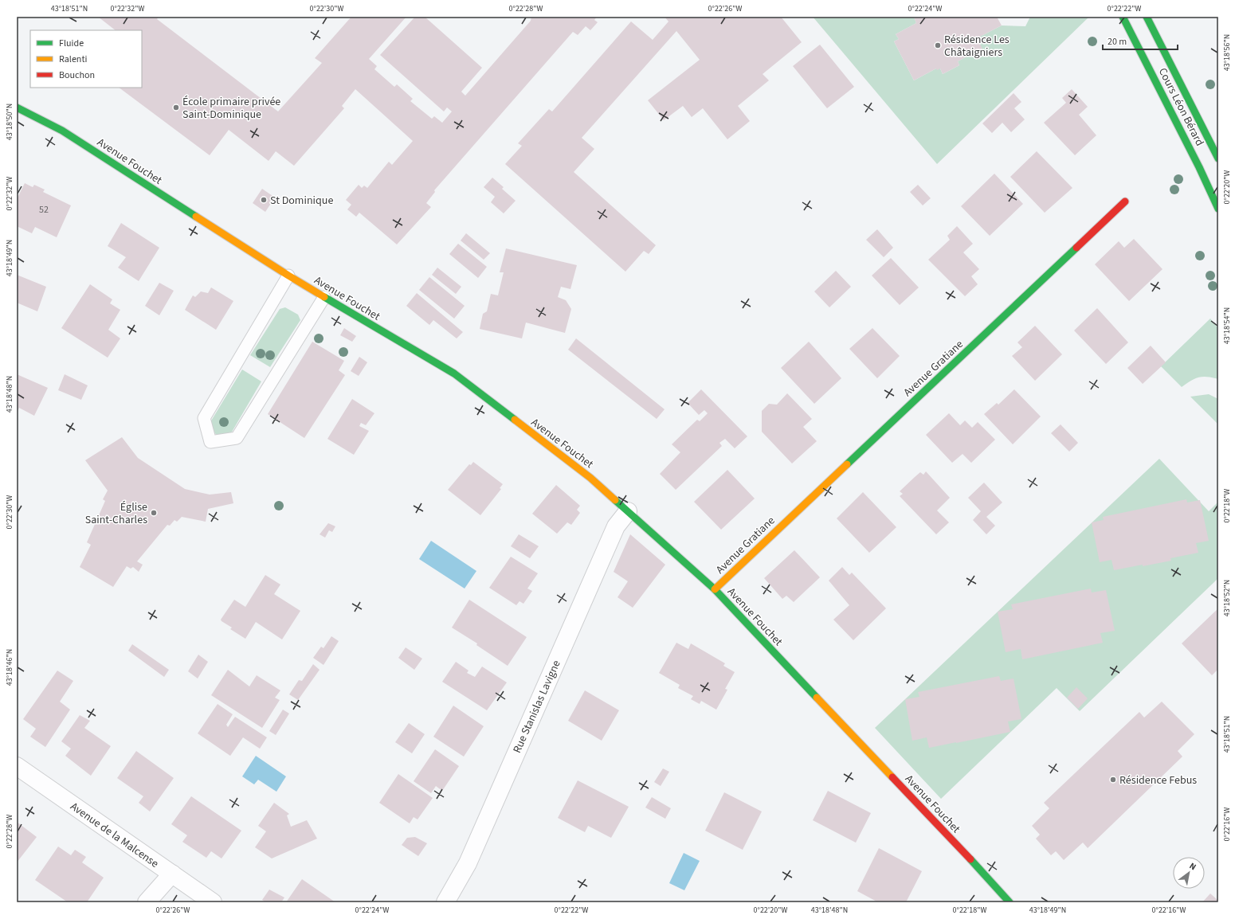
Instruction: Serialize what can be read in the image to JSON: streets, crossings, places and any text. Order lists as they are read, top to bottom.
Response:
{
  "streets": {
    "street": [
      "Cours Léon Bérard",
      "Avenue Fouchet",
      "Avenue Gratiane",
      "Rue Stanislas Lavigne",
      "Avenue de la Malcense"
    ]
  },
  "crossings": [
    ["Avenue Fouchet", "Avenue Gratiane"],
    ["Avenue Fouchet", "Rue Stanislas Lavigne"]
  ],
  "places": [
    "Résidence Les Châtaigniers",
    "École primaire privée Saint-Dominique",
    "St Dominique",
    "Église Saint-Charles",
    "Résidence Febus"
  ],
  "house_numbers": ["52"],
  "legend": ["Fluide", "Ralenti", "Bouchon"],
  "scale_bar": "20 m",
  "north": "top right",
  "coordinates": [
    "43°18'51\"N",
    "0°22'32\"W",
    "0°22'30\"W",
    "0°22'28\"W",
    "0°22'26\"W",
    "0°22'24\"W",
    "0°22'22\"W",
    "43°18'56\"N",
    "43°18'50\"N",
    "0°22'20\"W",
    "43°18'49\"N",
    "43°18'54\"N",
    "43°18'48\"N",
    "0°22'18\"W",
    "43°18'52\"N",
    "43°18'46\"N",
    "0°22'16\"W"
  ]
}
